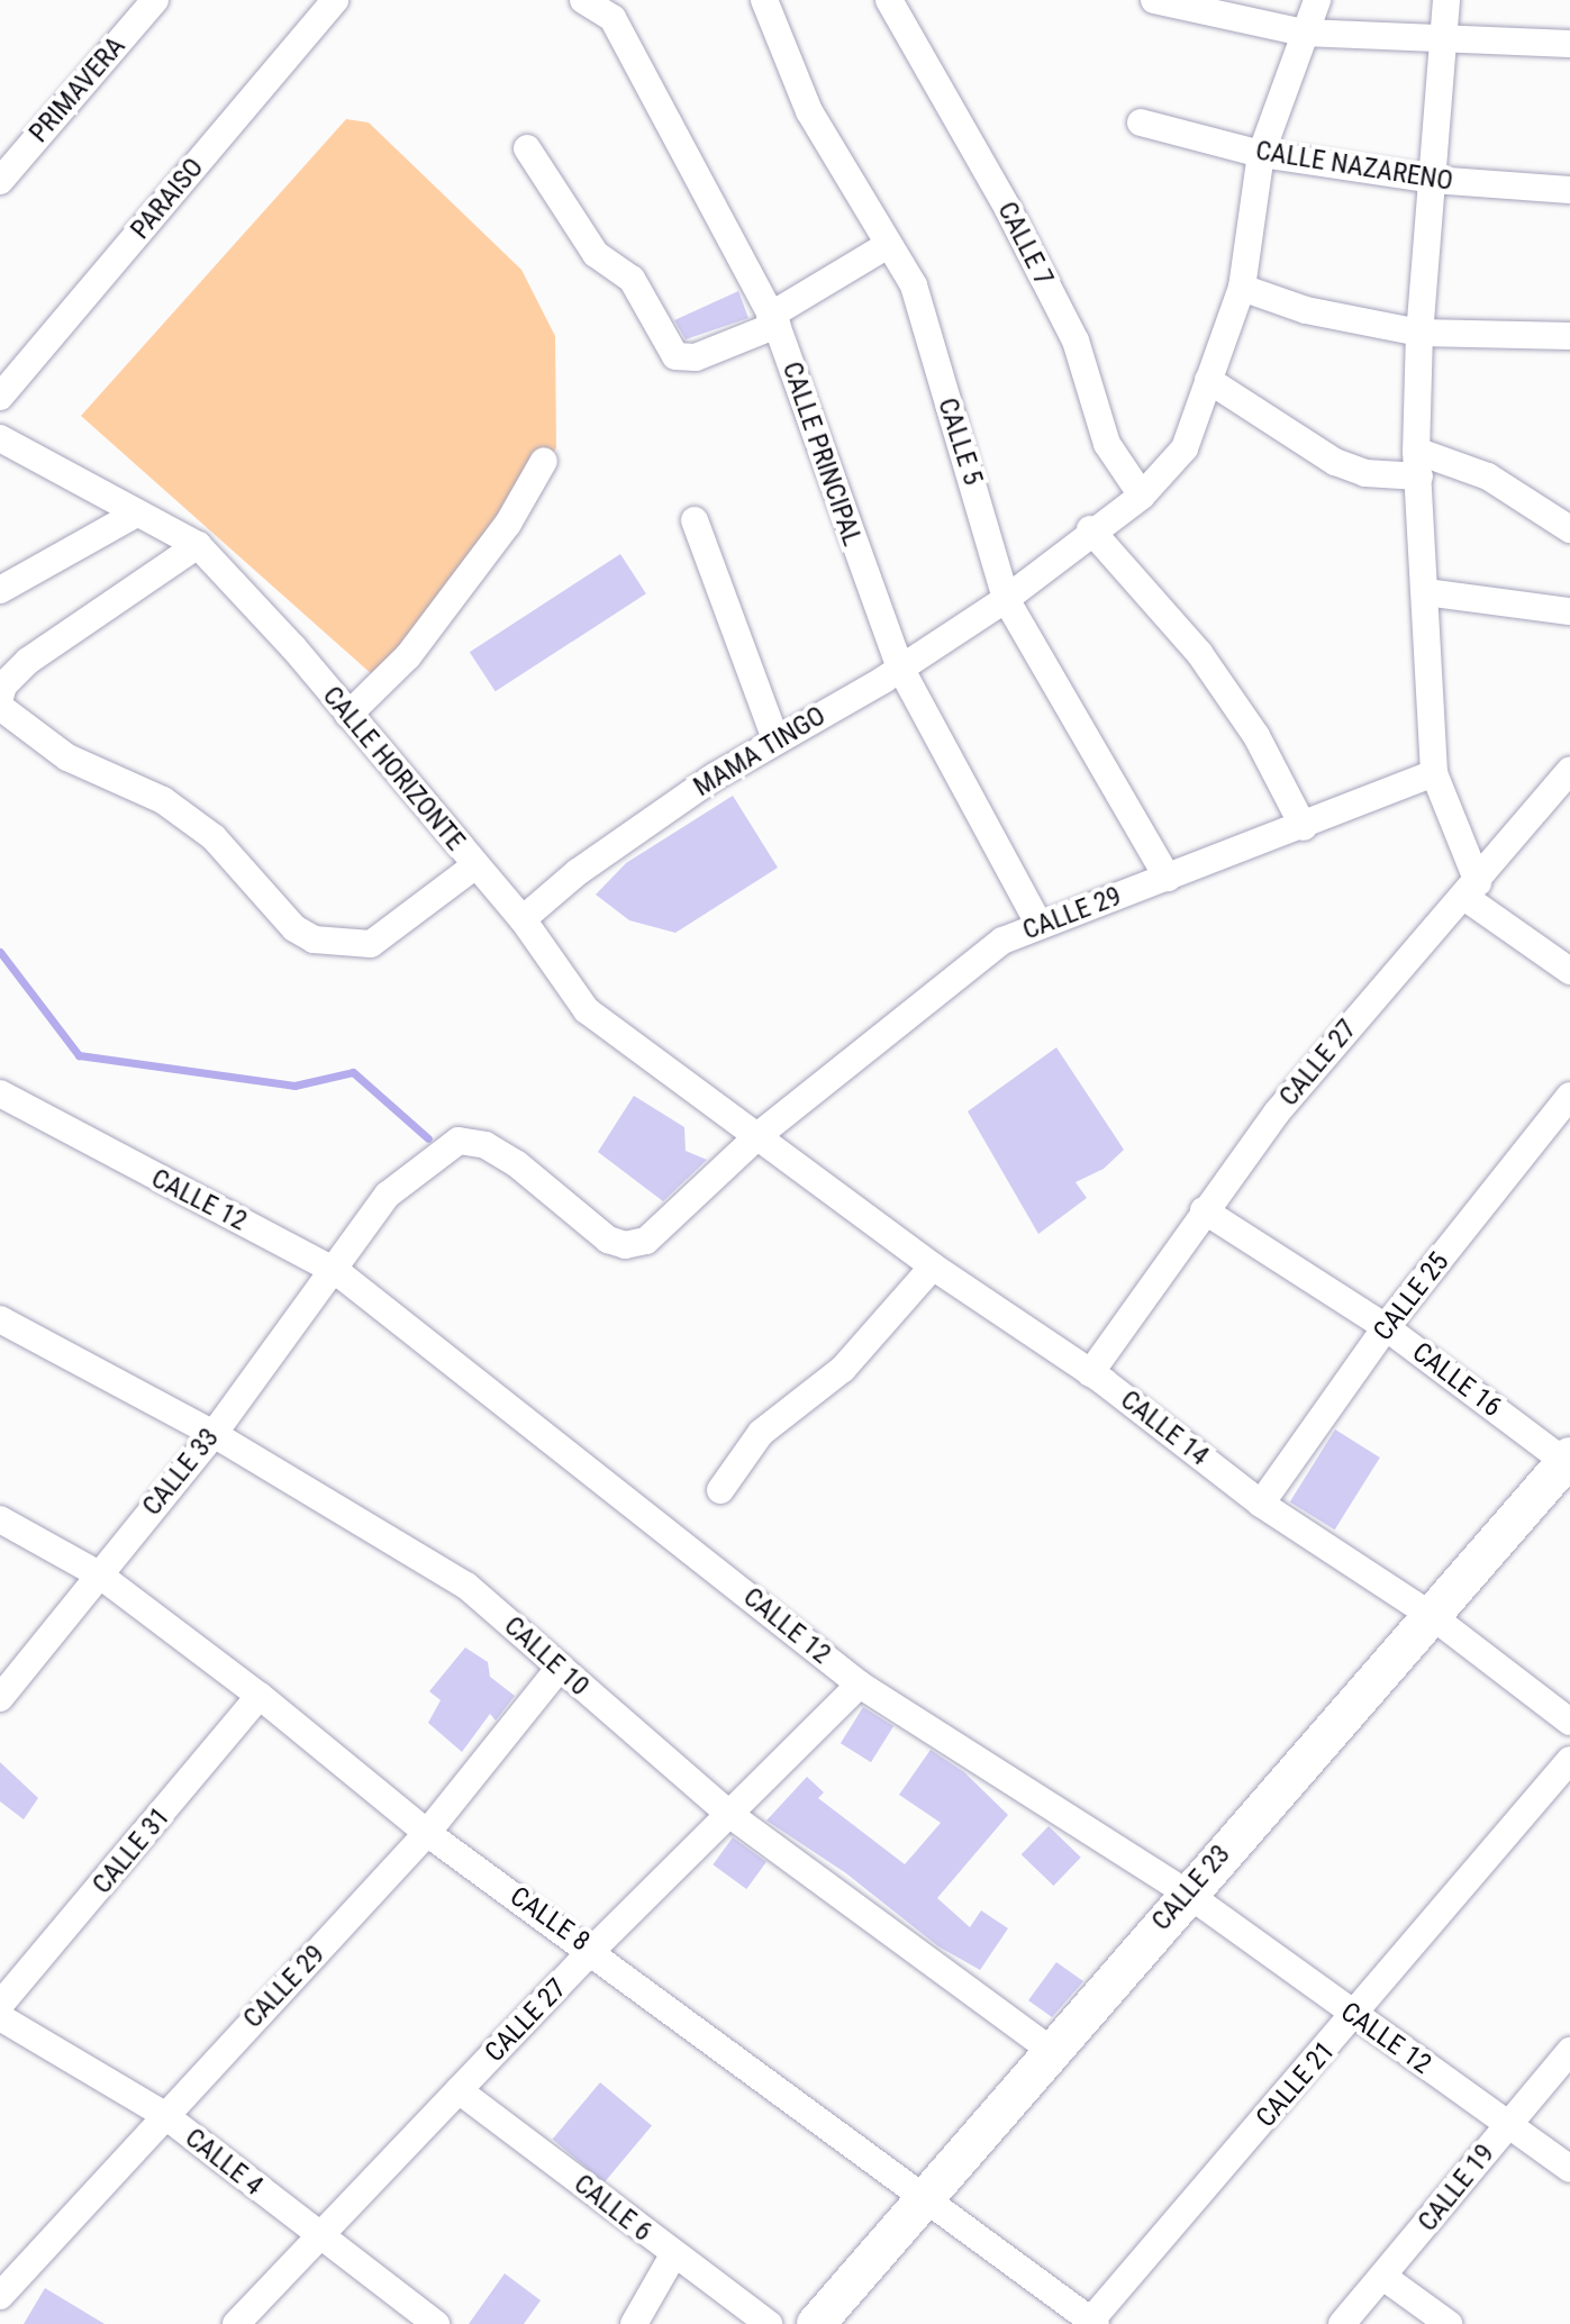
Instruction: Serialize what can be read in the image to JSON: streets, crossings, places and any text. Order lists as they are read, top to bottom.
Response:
{
  "streets": {
    "street": [
      "PRIMAVERA",
      "CALLE NAZARENO",
      "PARAISO",
      "CALLE 7",
      "CALLE 5",
      "CALLE PRINCIPAL",
      "MAMA TINGO",
      "CALLE HORIZONTE",
      "CALLE 29",
      "CALLE 27",
      "CALLE 12",
      "CALLE 25",
      "CALLE 16",
      "CALLE 14",
      "CALLE 33",
      "CALLE 10",
      "CALLE 31",
      "CALLE 23",
      "CALLE 8",
      "CALLE 21",
      "CALLE 4",
      "CALLE 19",
      "CALLE 6"
    ]
  },
  "crossings": [
    ["CALLE NAZARENO", "MAMA TINGO"],
    ["CALLE 7", "MAMA TINGO"],
    ["CALLE 5", "MAMA TINGO"],
    ["CALLE 5", "CALLE 29"],
    ["CALLE PRINCIPAL", "MAMA TINGO"],
    ["CALLE PRINCIPAL", "CALLE 29"],
    ["MAMA TINGO", "CALLE HORIZONTE"],
    ["CALLE HORIZONTE", "CALLE 29"],
    ["CALLE HORIZONTE", "CALLE 14"],
    ["CALLE 29", "CALLE 14"],
    ["CALLE 29", "CALLE 33"],
    ["CALLE 29", "CALLE 10"],
    ["CALLE 29", "CALLE 8"],
    ["CALLE 29", "CALLE 4"],
    ["CALLE 27", "CALLE 12"],
    ["CALLE 27", "CALLE 16"],
    ["CALLE 27", "CALLE 14"],
    ["CALLE 27", "CALLE 10"],
    ["CALLE 27", "CALLE 8"],
    ["CALLE 27", "CALLE 4"],
    ["CALLE 27", "CALLE 6"],
    ["CALLE 12", "CALLE 33"],
    ["CALLE 12", "CALLE 23"],
    ["CALLE 12", "CALLE 21"],
    ["CALLE 12", "CALLE 19"],
    ["CALLE 25", "CALLE 16"],
    ["CALLE 25", "CALLE 14"],
    ["CALLE 16", "CALLE 23"],
    ["CALLE 14", "CALLE 23"],
    ["CALLE 33", "CALLE 10"],
    ["CALLE 33", "CALLE 8"],
    ["CALLE 10", "CALLE 23"],
    ["CALLE 31", "CALLE 8"],
    ["CALLE 23", "CALLE 8"],
    ["CALLE 8", "CALLE 21"]
  ]
}
